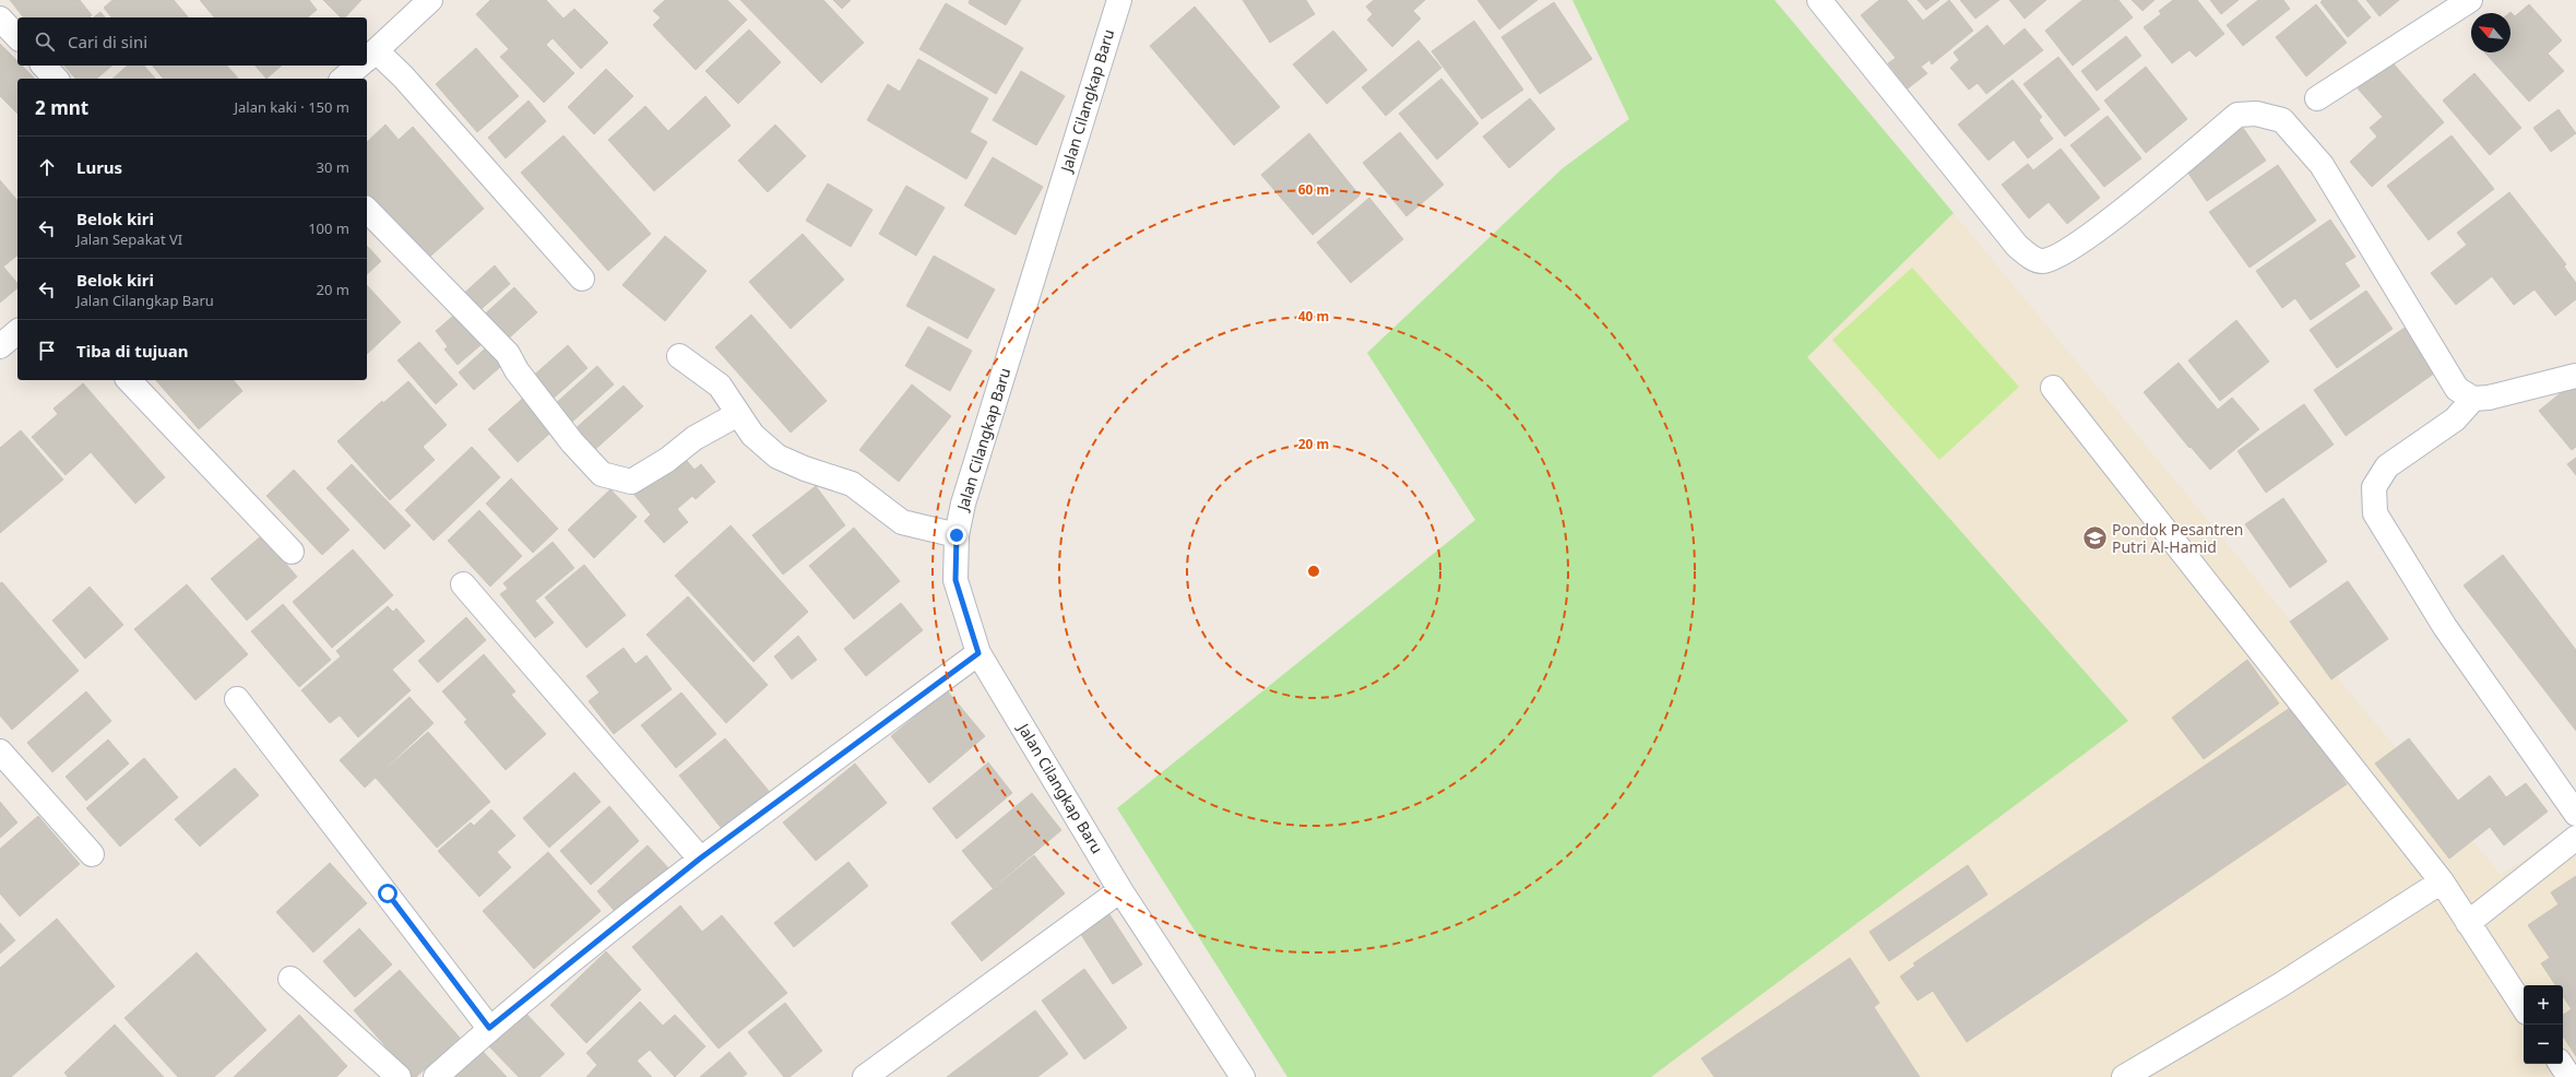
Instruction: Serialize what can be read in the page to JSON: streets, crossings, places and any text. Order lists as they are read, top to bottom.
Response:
{
  "streets": {
    "street": ["Jalan Cilangkap Baru"]
  },
  "places": {
    "school or university": ["Pondok Pesantren Putri Al-Hamid"]
  },
  "north": "top left",
  "page": {
    "search": "Cari di sini",
    "heading": ["2 mnt", "Jalan kaki · 150 m"],
    "list": [
      ["Lurus", "30 m"],
      ["Belok kiri", "Jalan Sepakat VI", "100 m"],
      ["Belok kiri", "Jalan Cilangkap Baru", "20 m"],
      "Tiba di tujuan"
    ],
    "map_buttons": ["+", "−"]
  },
  "rings": ["60 m", "40 m", "20 m"]
}
